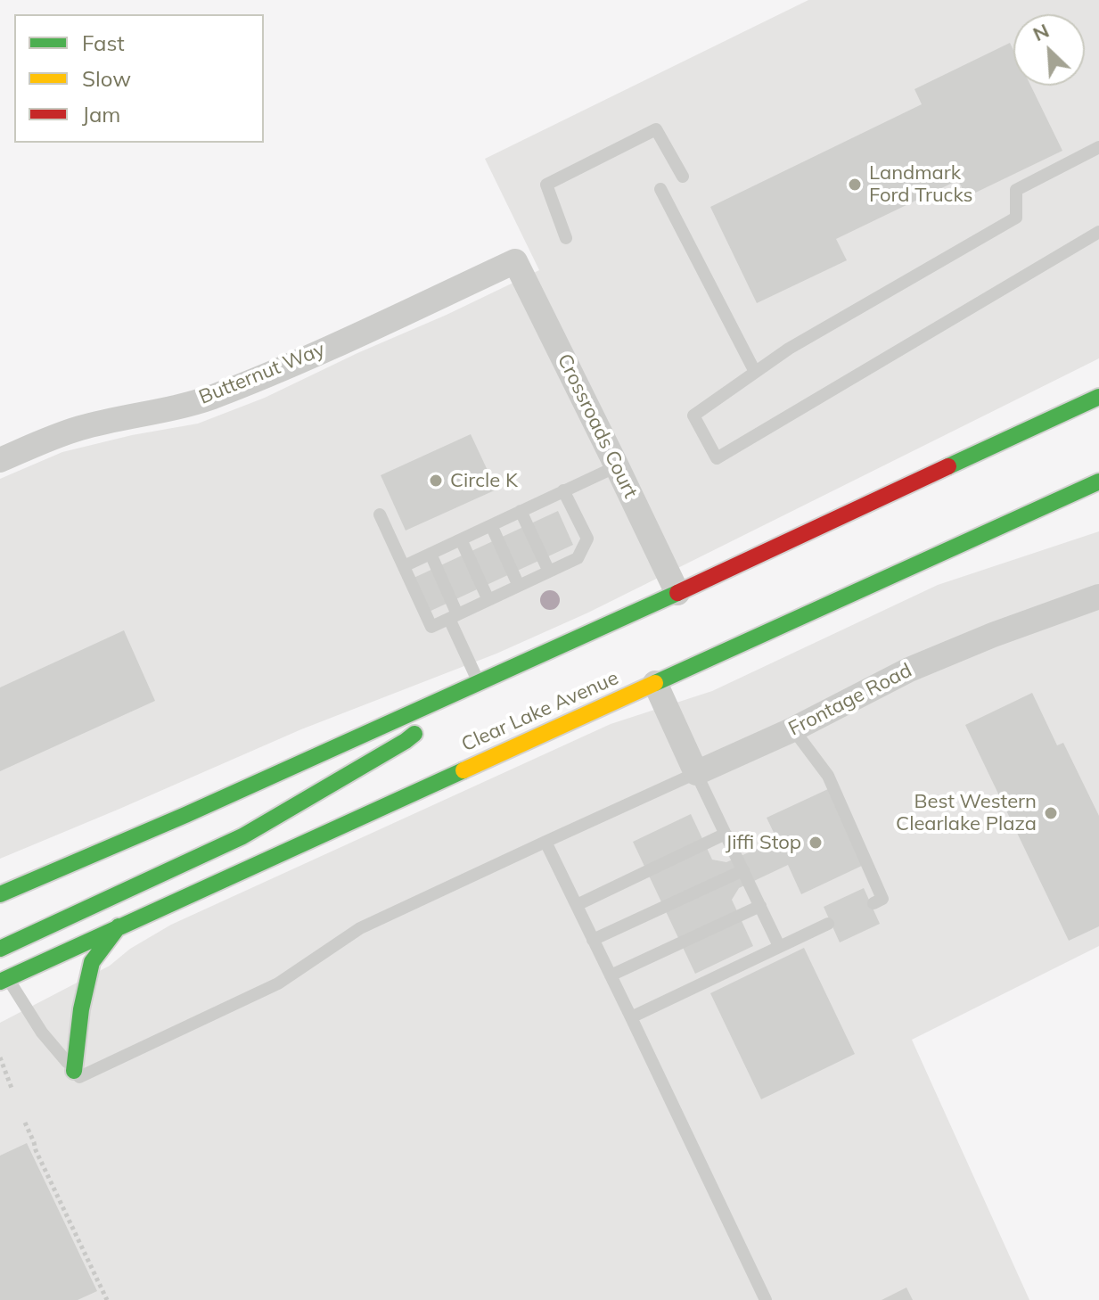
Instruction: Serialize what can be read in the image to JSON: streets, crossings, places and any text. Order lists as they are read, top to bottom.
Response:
{
  "streets": {
    "main road": ["Clear Lake Avenue"],
    "street": ["Butternut Way", "Crossroads Court", "Frontage Road"]
  },
  "crossings": [
    ["Butternut Way", "Crossroads Court"]
  ],
  "places": [
    "Landmark Ford Trucks",
    "Circle K",
    "Best Western Clearlake Plaza",
    "Jiffi Stop"
  ],
  "legend": ["Fast", "Slow", "Jam"],
  "north": "top left"
}
